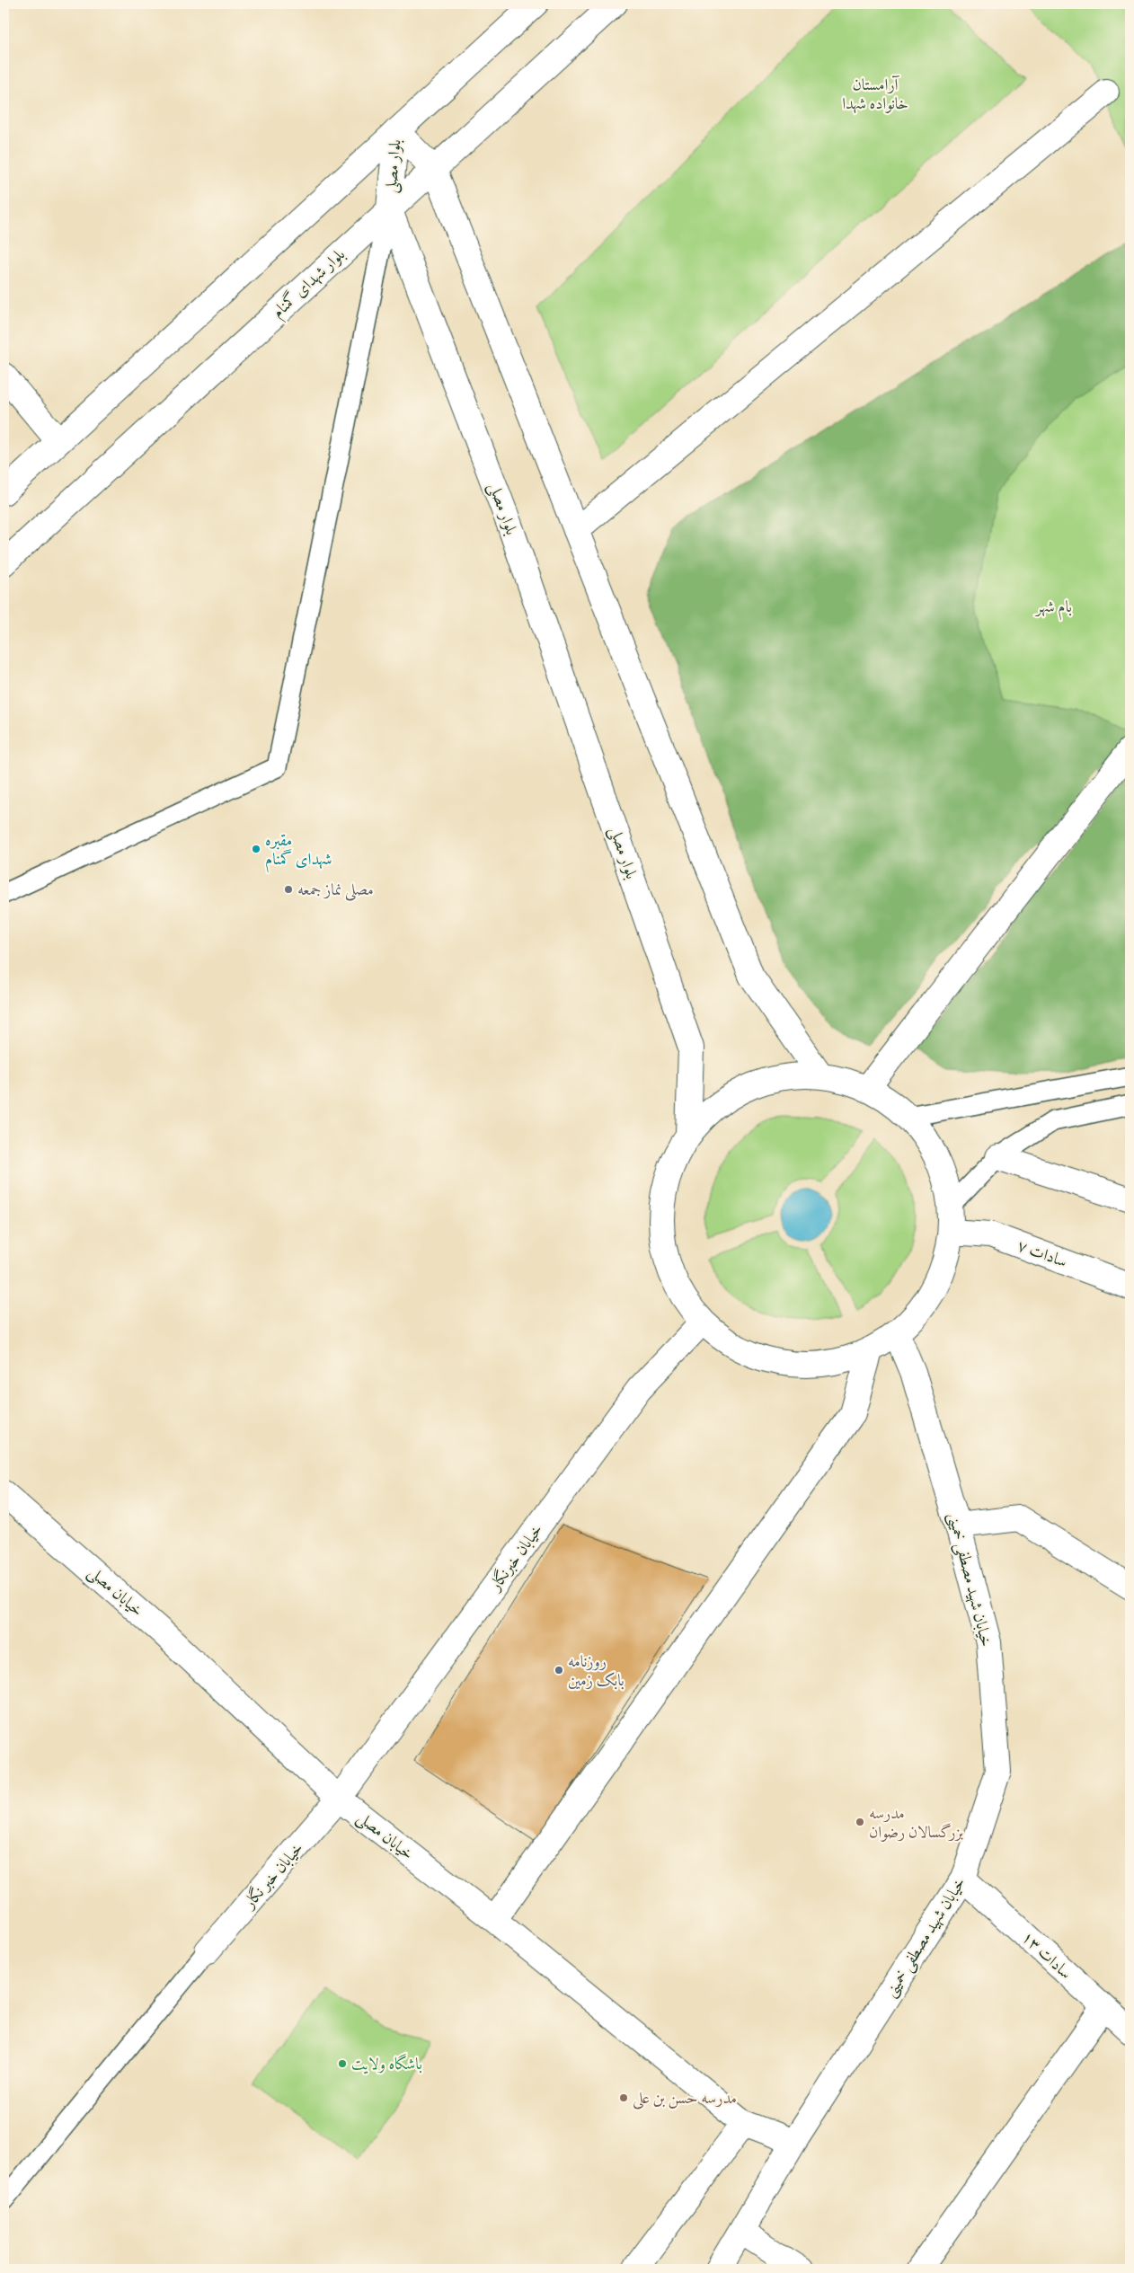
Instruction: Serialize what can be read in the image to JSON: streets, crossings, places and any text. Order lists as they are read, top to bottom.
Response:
{
  "streets": {
    "street": [
      "بلوار مصلی",
      "بلوار شهدای گمنام",
      "سادات ۷",
      "خیابان خبرنگار",
      "خیابان شهید مصطفی خمینی",
      "خیابان مصلی",
      "خیابان خبر نگار",
      "سادات ۱۳"
    ]
  },
  "crossings": [
    ["بلوار مصلی", "بلوار شهدای گمنام"],
    ["خیابان خبرنگار", "خیابان مصلی"],
    ["خیابان خبرنگار", "خیابان خبر نگار"],
    ["خیابان شهید مصطفی خمینی", "خیابان مصلی"],
    ["خیابان شهید مصطفی خمینی", "سادات ۱۳"],
    ["خیابان مصلی", "خیابان خبر نگار"]
  ],
  "parks": ["آرامستان خانواده شهدا", "بام شهر"],
  "places": [
    "مقبره شهدای گمنام",
    "مصلی نماز جمعه",
    "روزنامه بابک زمین",
    "مدرسه بزرگسالان رضوان",
    "باشگاه ولایت",
    "مدرسه حسن بن علی"
  ]
}
